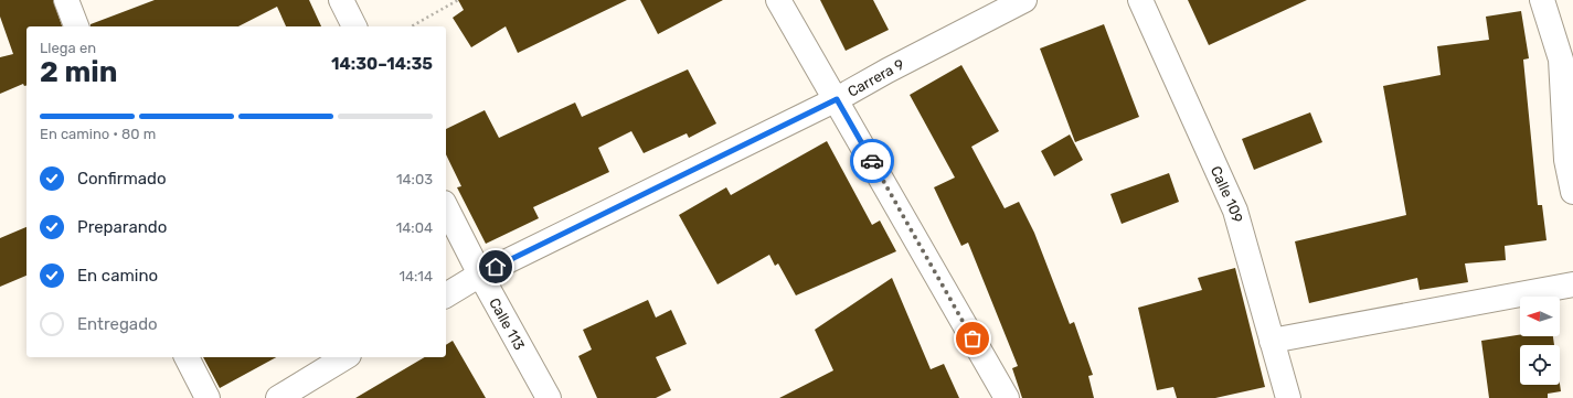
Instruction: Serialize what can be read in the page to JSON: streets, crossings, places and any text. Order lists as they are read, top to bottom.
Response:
{
  "streets": {
    "street": ["Carrera 9", "Calle 109", "Calle 113"]
  },
  "crossings": [
    ["Carrera 9", "Calle 113"]
  ],
  "north": "left",
  "page": {
    "heading": ["2 min", "Llega en", "14:30–14:35"],
    "bar": "En camino · 80 m",
    "list": [
      ["Confirmado", "14:03"],
      ["Preparando", "14:04"],
      ["En camino", "14:14"],
      "Entregado"
    ]
  }
}
